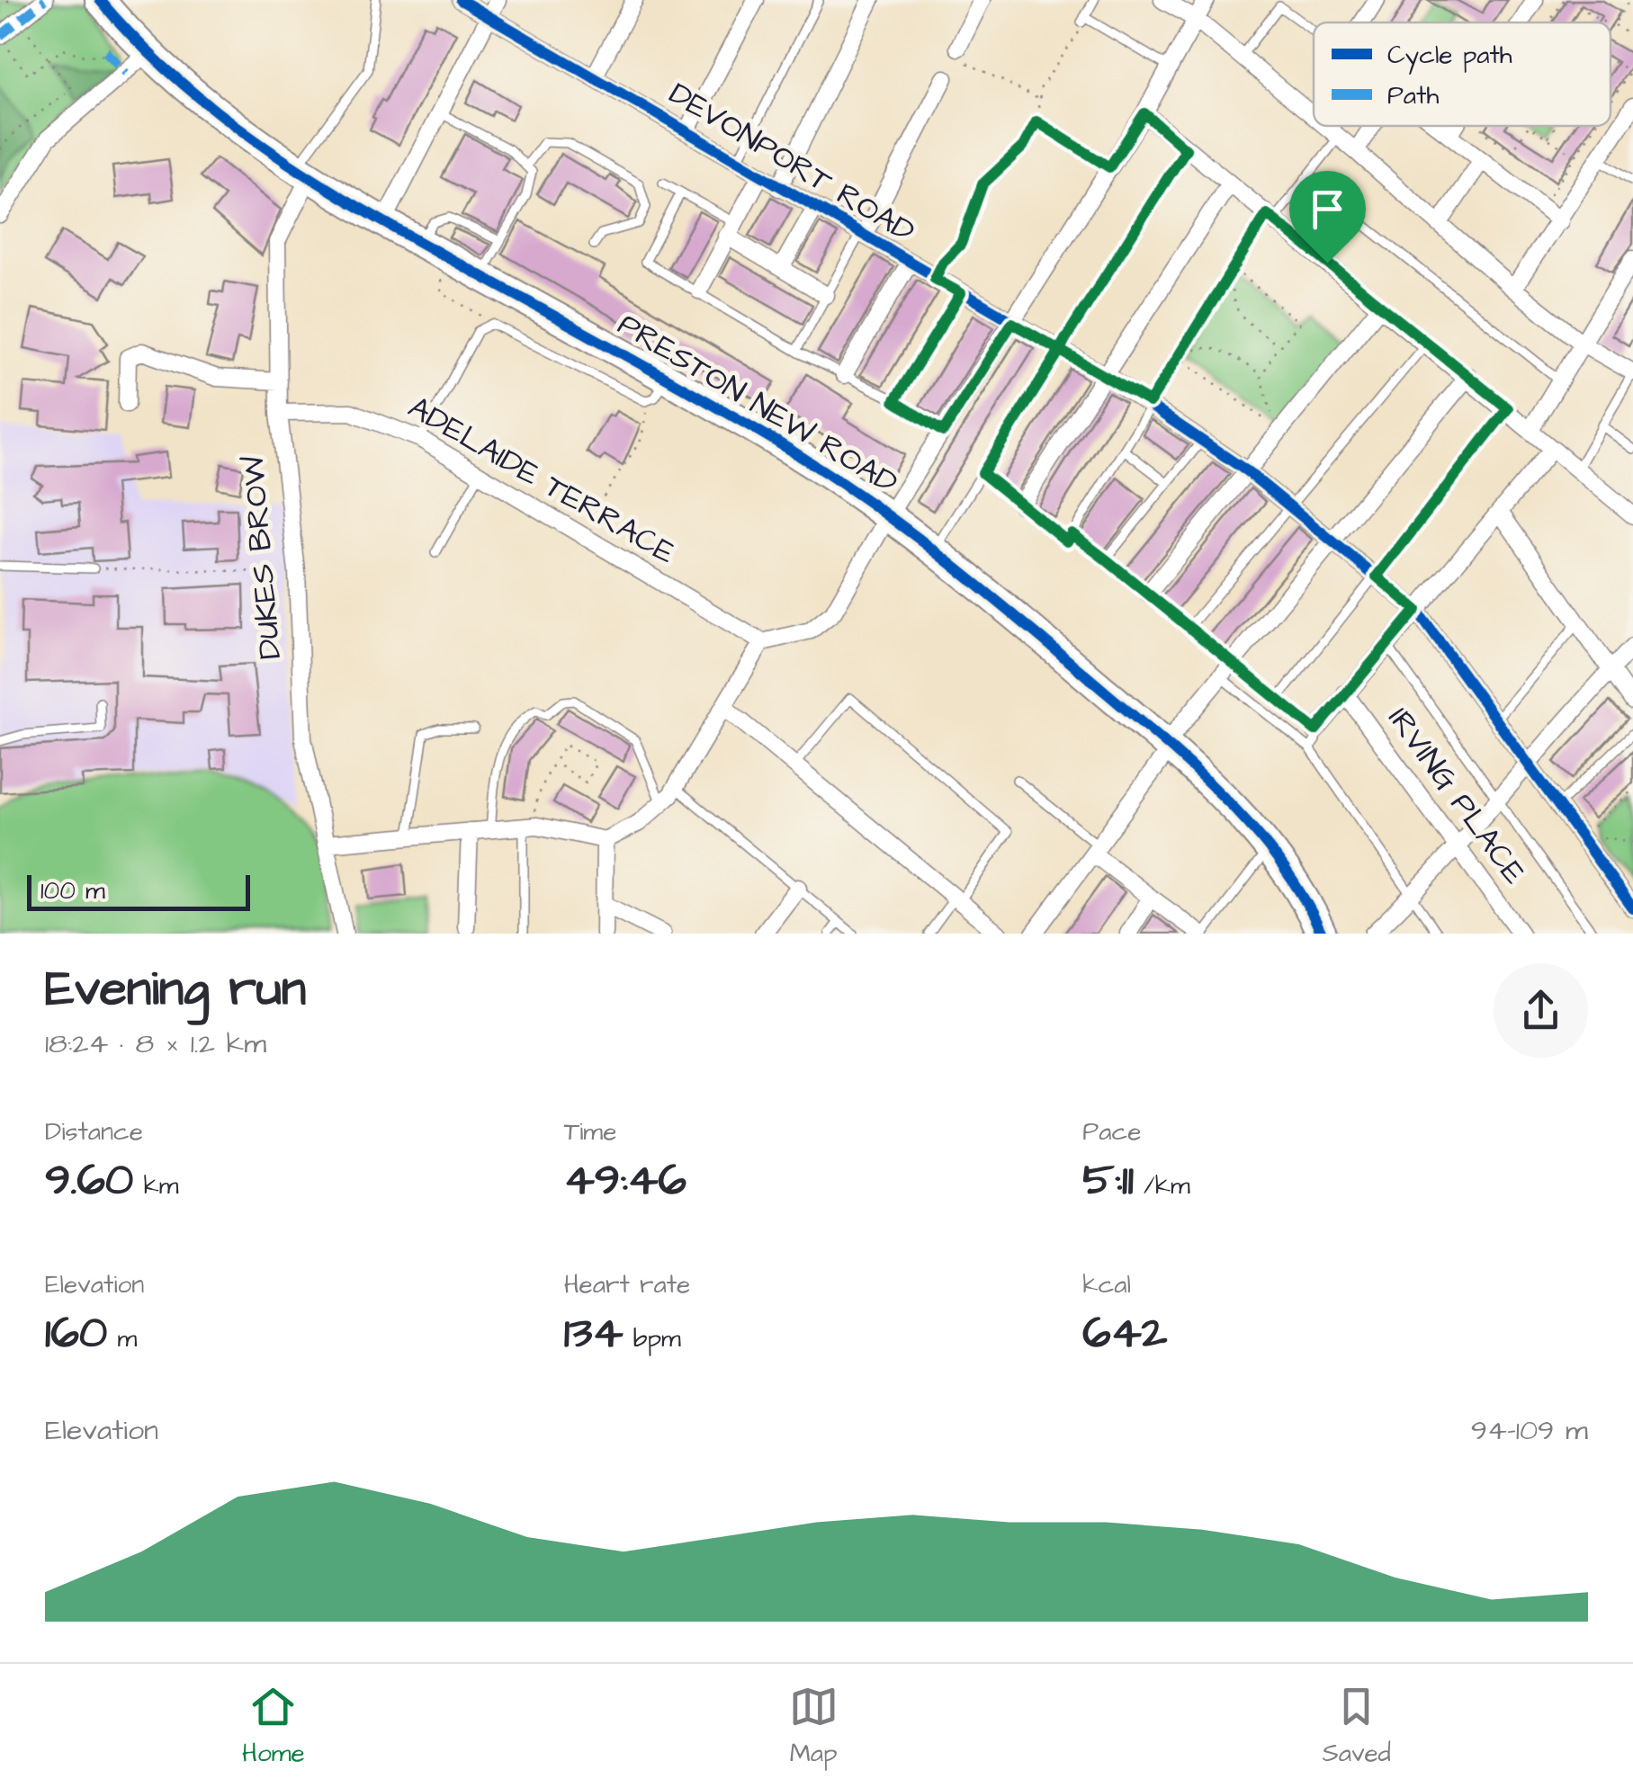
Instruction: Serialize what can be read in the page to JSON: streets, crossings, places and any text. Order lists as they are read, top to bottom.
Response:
{
  "streets": {
    "highway": ["PRESTON NEW ROAD"],
    "street": [
      "DEVONPORT ROAD",
      "ADELAIDE TERRACE",
      "DUKES BROW",
      "IRVING PLACE"
    ]
  },
  "crossings": [
    ["PRESTON NEW ROAD", "DUKES BROW"],
    ["ADELAIDE TERRACE", "DUKES BROW"]
  ],
  "legend": ["Cycle path", "Path"],
  "scale_bar": "100 m",
  "page": {
    "scale": "100 m",
    "heading": ["Evening run", "18:24 · 8 × 1.2 km"],
    "stats": [
      ["Distance", "9.60 km"],
      ["Time", "49:46"],
      ["Pace", "5:11 /km"],
      ["Elevation", "160 m"],
      ["Heart rate", "134 bpm"],
      ["kcal", "642"]
    ],
    "chart": ["Elevation", "94–109 m"],
    "tabs": ["Home", "Map", "Saved"]
  }
}
